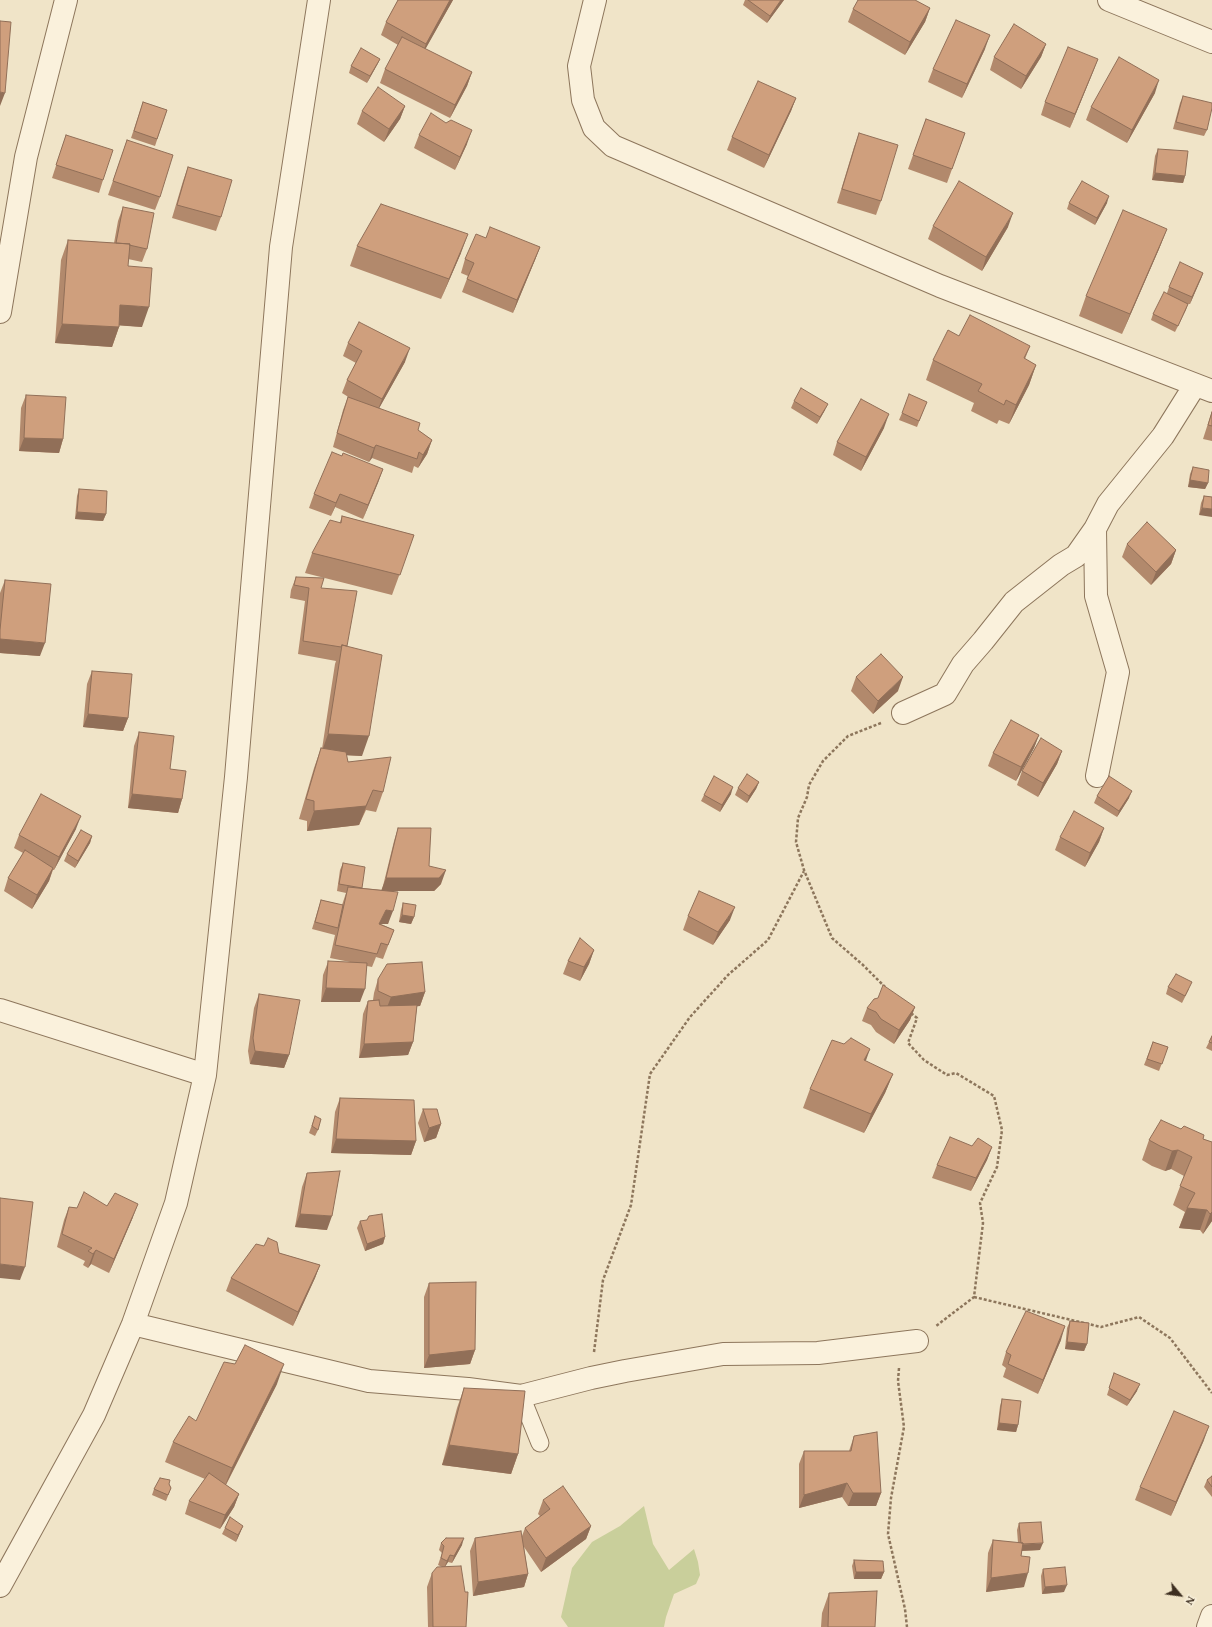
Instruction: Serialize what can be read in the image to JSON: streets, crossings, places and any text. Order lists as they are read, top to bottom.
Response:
{
  "north": "bottom right"
}
